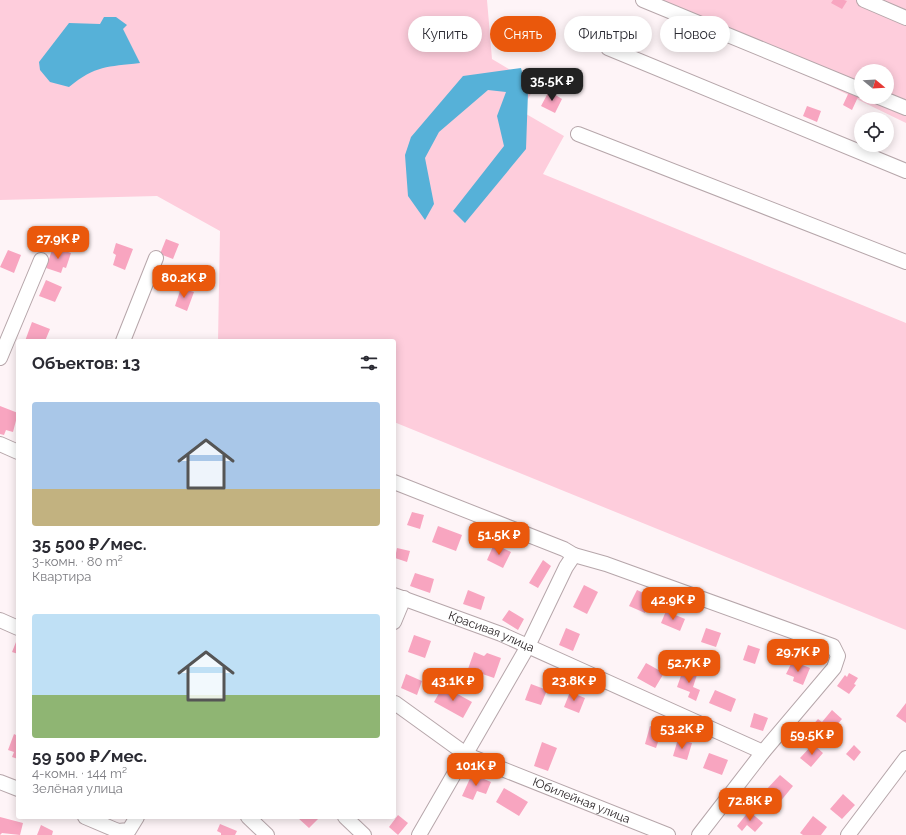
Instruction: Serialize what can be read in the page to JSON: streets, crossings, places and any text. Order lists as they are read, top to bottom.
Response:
{
  "streets": {
    "street": ["Красивая улица", "Юбилейная улица"]
  },
  "north": "right",
  "page": {
    "chip": [
      "Купить",
      "Снять",
      "Фильтры",
      "Новое"
    ],
    "price": [
      "35.5K ₽",
      "27.9K ₽",
      "80.2K ₽",
      "51.5K ₽",
      "42.9K ₽",
      "29.7K ₽",
      "52.7K ₽",
      "43.1K ₽",
      "23.8K ₽",
      "53.2K ₽",
      "59.5K ₽",
      "101K ₽",
      "72.8K ₽"
    ],
    "heading": "Объектов: 13",
    "list": [
      {
        "name": "35 500 ₽/мес.",
        "note": "3-комн. · 80 m² · Квартира"
      },
      {
        "name": "59 500 ₽/мес.",
        "note": "4-комн. · 144 m² · Зелёная улица"
      }
    ]
  }
}
